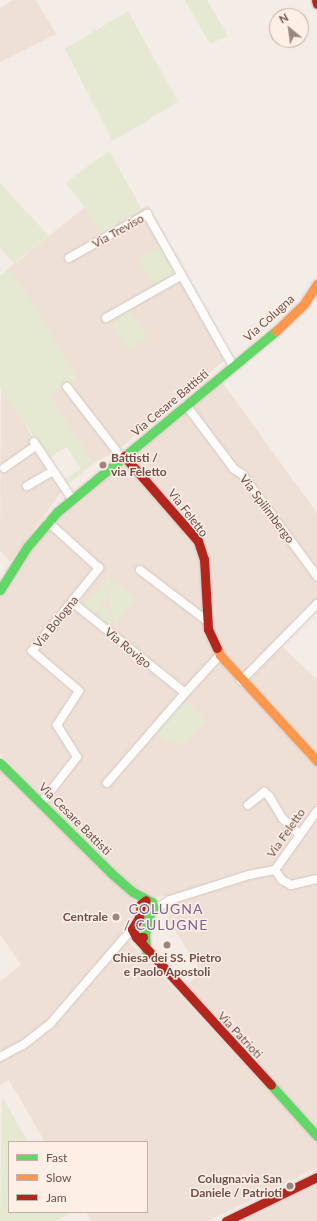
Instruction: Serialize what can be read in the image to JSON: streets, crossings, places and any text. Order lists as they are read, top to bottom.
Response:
{
  "streets": {
    "street": [
      "Via Treviso",
      "Via Colugna",
      "Via Cesare Battisti",
      "Via Spilimbergo",
      "Via Feletto",
      "Via Bologna",
      "Via Rovigo",
      "Via Patrioti"
    ]
  },
  "crossings": [
    ["Via Treviso", "Via Colugna"],
    ["Via Treviso", "Via Cesare Battisti"],
    ["Via Colugna", "Via Cesare Battisti"],
    ["Via Cesare Battisti", "Via Spilimbergo"],
    ["Via Cesare Battisti", "Via Feletto"],
    ["Via Cesare Battisti", "Via Bologna"],
    ["Via Bologna", "Via Rovigo"]
  ],
  "districts": ["COLUGNA / CULUGNE"],
  "places": [
    "Battisti / via Feletto",
    "Centrale",
    "Chiesa dei SS. Pietro e Paolo Apostoli",
    "Colugna:via San Daniele / Patrioti"
  ],
  "legend": ["Fast", "Slow", "Jam"],
  "north": "top left"
}
